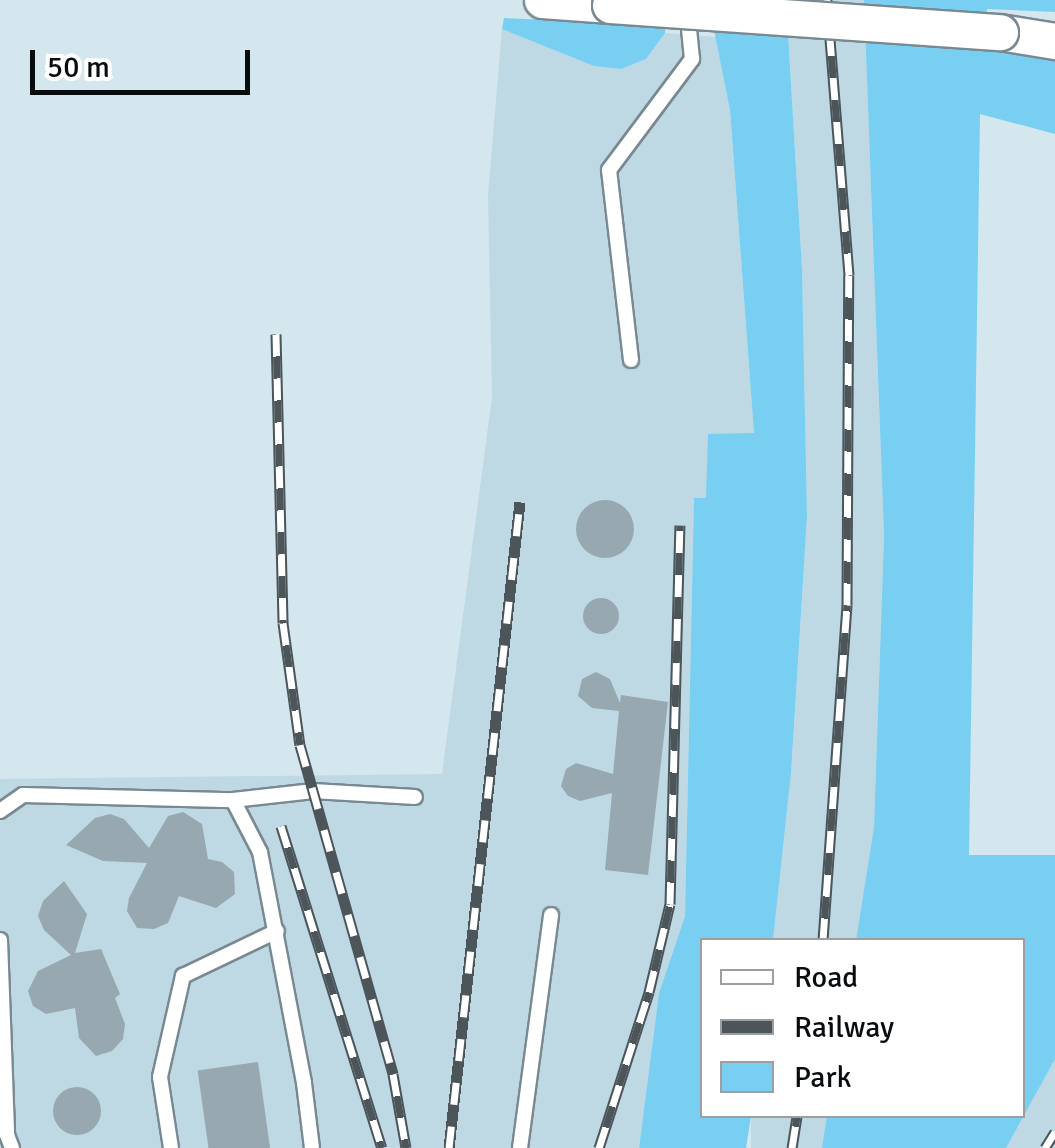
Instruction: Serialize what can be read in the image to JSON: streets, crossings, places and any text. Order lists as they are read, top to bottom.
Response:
{
  "legend": ["Road", "Railway", "Park"],
  "scale_bar": "50 m"
}
